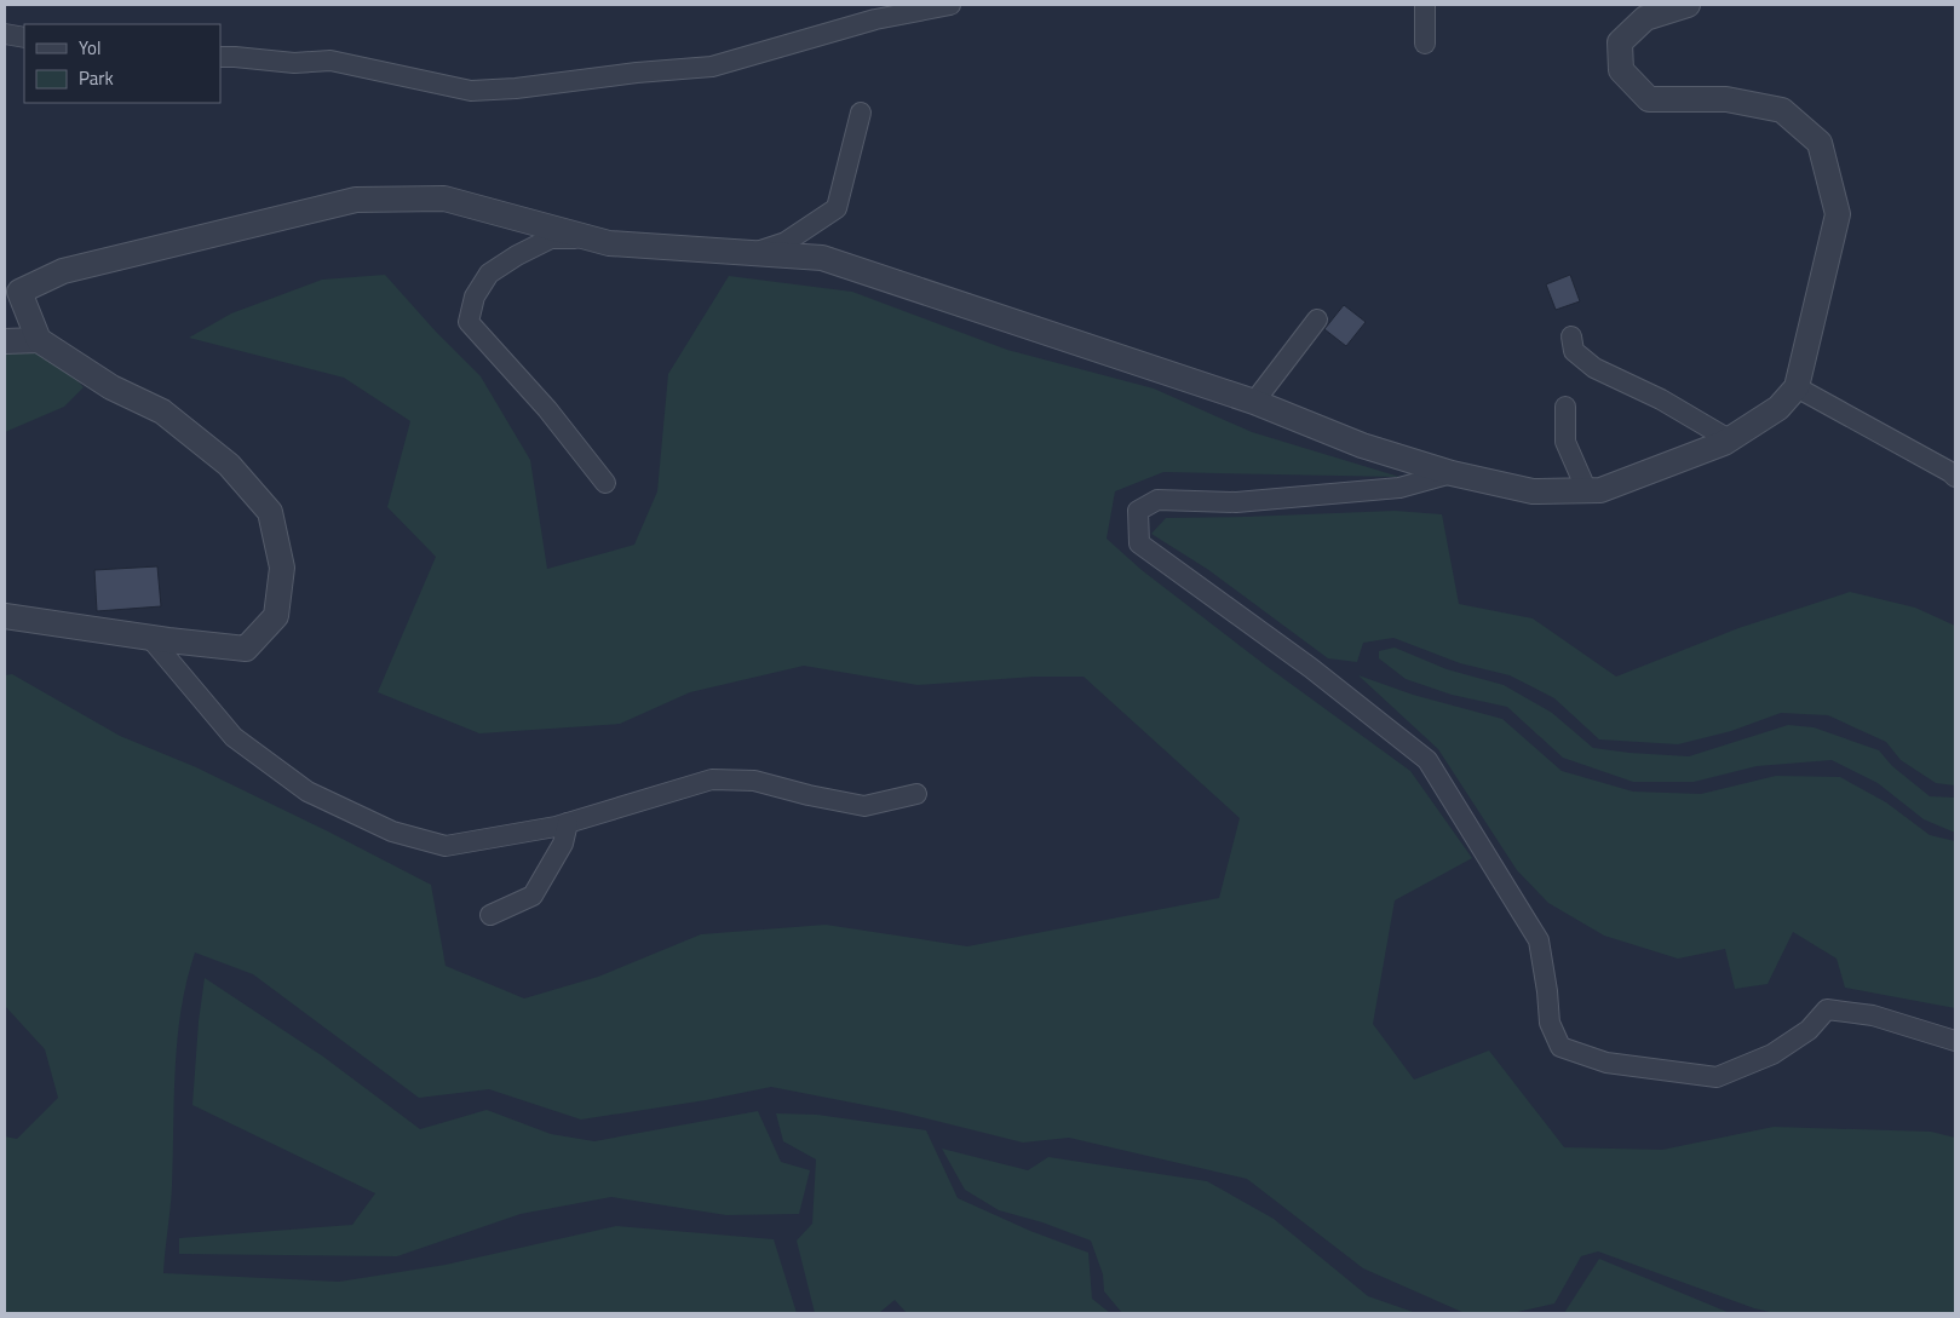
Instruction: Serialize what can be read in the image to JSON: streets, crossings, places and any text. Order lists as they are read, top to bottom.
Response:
{
  "legend": ["Yol", "Park"]
}
